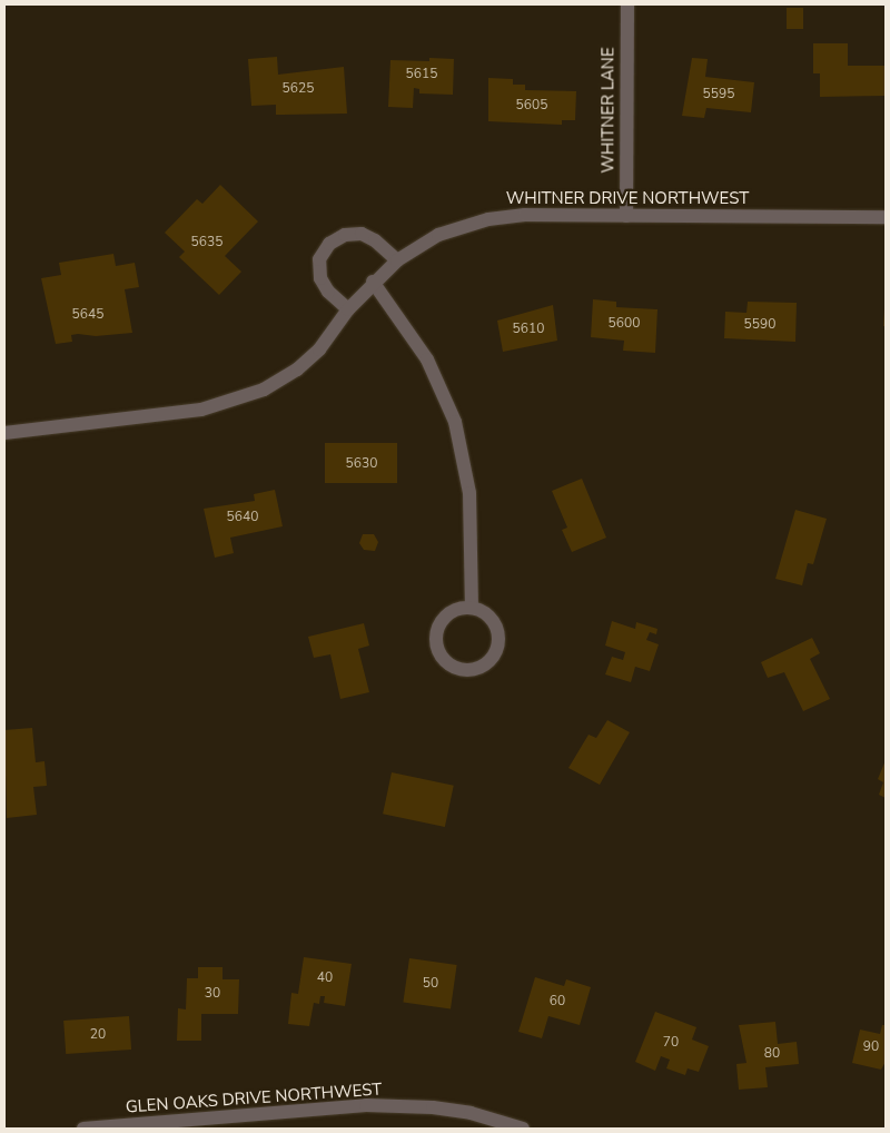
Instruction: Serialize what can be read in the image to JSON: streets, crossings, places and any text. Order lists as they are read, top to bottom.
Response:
{
  "streets": {
    "street": ["WHITNER LANE", "WHITNER DRIVE NORTHWEST", "GLEN OAKS DRIVE NORTHWEST"]
  },
  "crossings": [
    ["WHITNER LANE", "WHITNER DRIVE NORTHWEST"]
  ],
  "house_numbers": [
    "5615",
    "5625",
    "5595",
    "5605",
    "5635",
    "5645",
    "5600",
    "5590",
    "5610",
    "5630",
    "5640",
    "40",
    "50",
    "30",
    "60",
    "20",
    "70",
    "90",
    "80"
  ]
}
